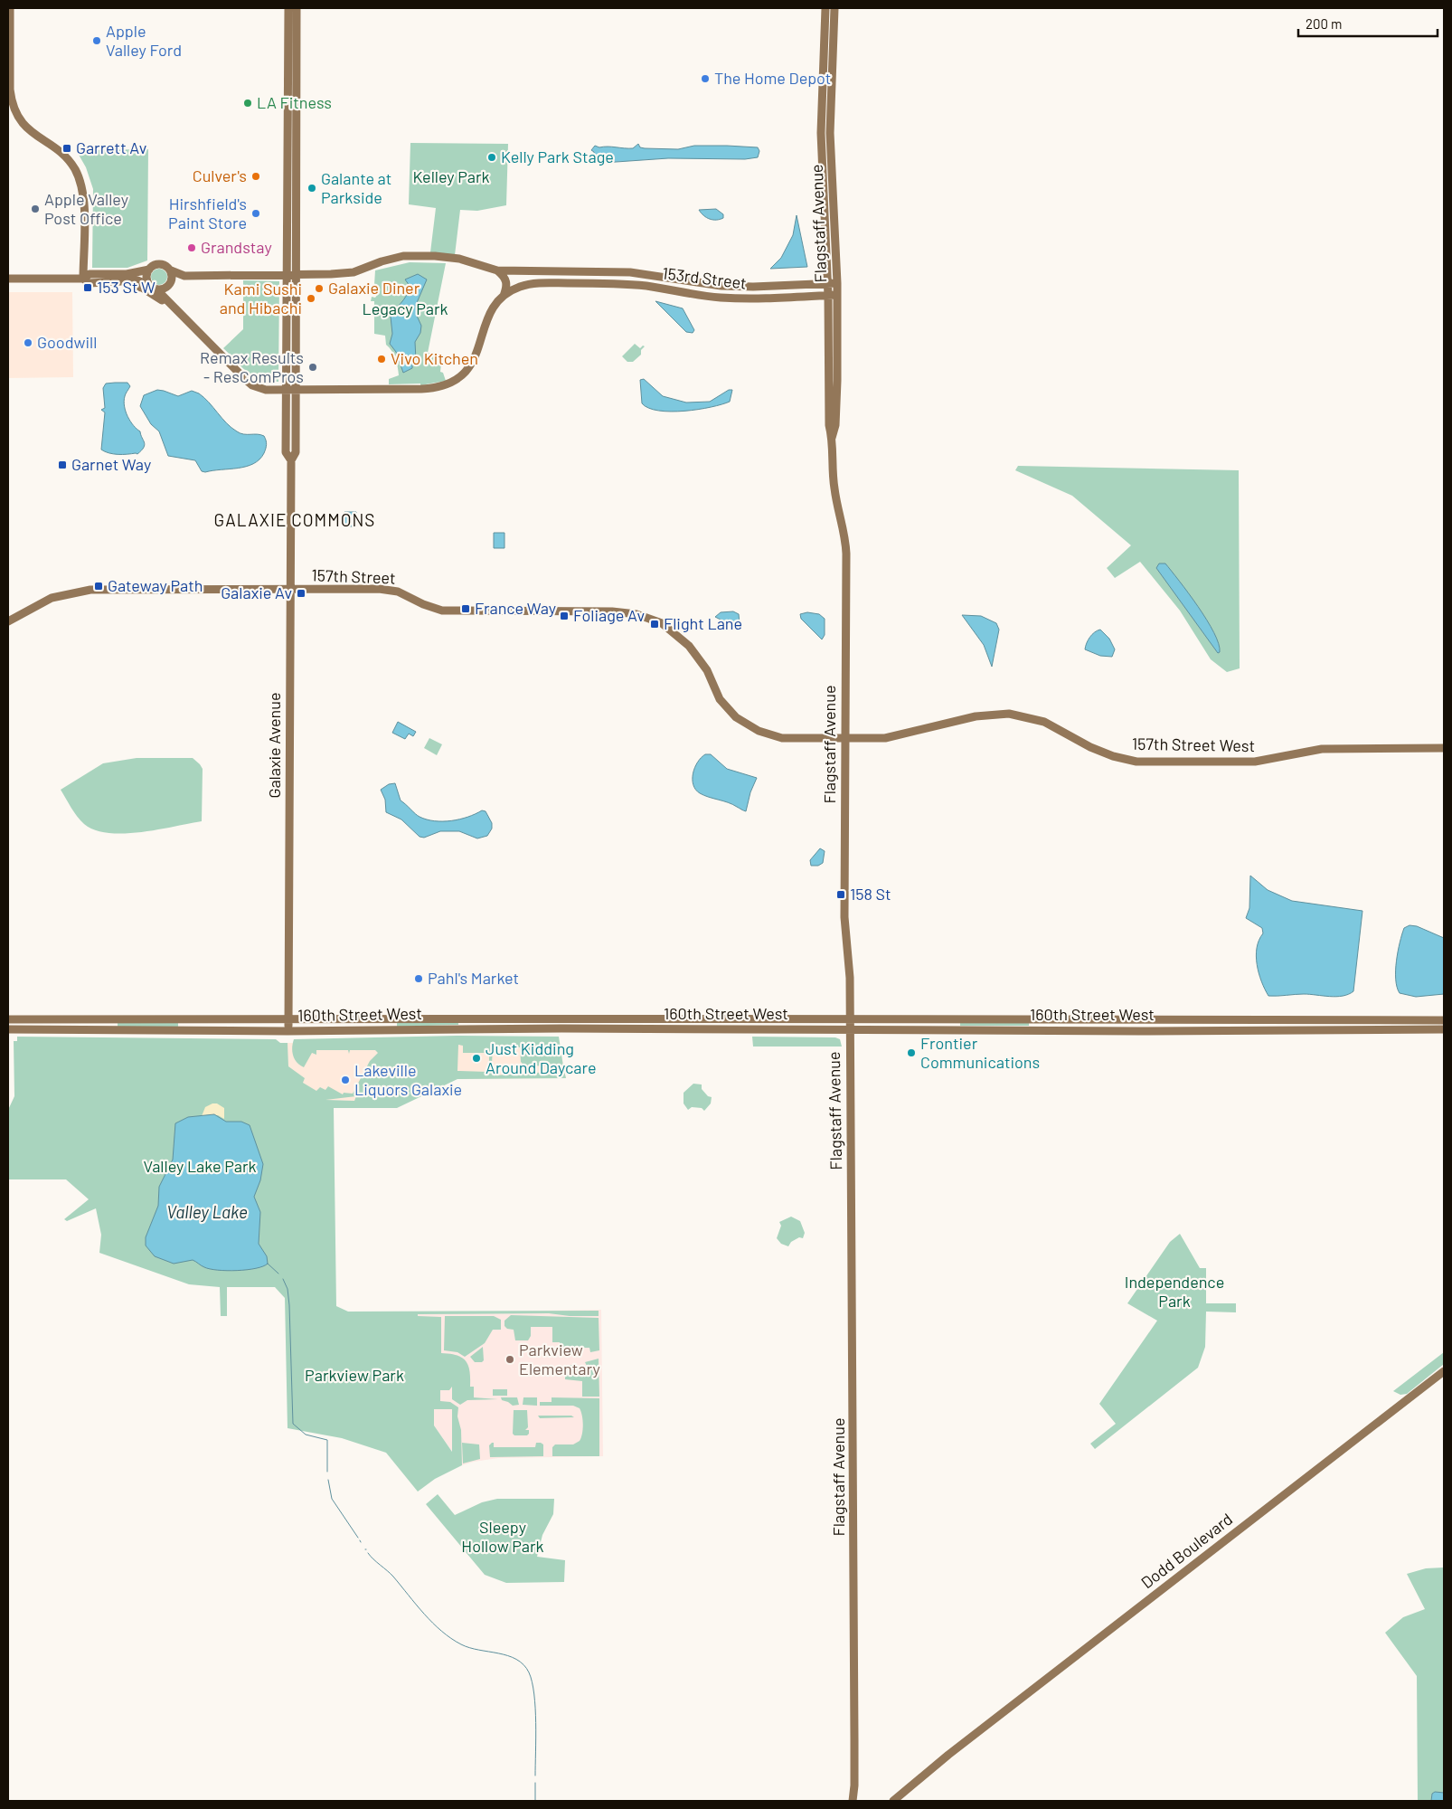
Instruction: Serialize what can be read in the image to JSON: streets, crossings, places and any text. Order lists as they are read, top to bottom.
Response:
{
  "streets": {
    "street": [
      "Flagstaff Avenue",
      "153rd Street",
      "157th Street",
      "Galaxie Avenue",
      "157th Street West",
      "160th Street West",
      "Dodd Boulevard"
    ]
  },
  "crossings": [
    ["Flagstaff Avenue", "153rd Street"],
    ["Flagstaff Avenue", "157th Street"],
    ["Flagstaff Avenue", "157th Street West"],
    ["Flagstaff Avenue", "160th Street West"],
    ["153rd Street", "Galaxie Avenue"],
    ["157th Street", "Galaxie Avenue"],
    ["157th Street", "157th Street West"],
    ["Galaxie Avenue", "160th Street West"]
  ],
  "districts": ["GALAXIE COMMONS"],
  "water": ["Valley Lake"],
  "parks": [
    "Kelley Park",
    "Legacy Park",
    "Valley Lake Park",
    "Independence Park",
    "Parkview Park",
    "Sleepy Hollow Park"
  ],
  "places": {
    "other": [
      "Apple Valley Ford",
      "The Home Depot",
      "LA Fitness",
      "Kelly Park Stage",
      "Culver's",
      "Galante at Parkside",
      "Apple Valley Post Office",
      "Hirshfield's Paint Store",
      "Grandstay",
      "Galaxie Diner",
      "Kami Sushi and Hibachi",
      "Goodwill",
      "Vivo Kitchen",
      "Remax Results - ResComPros",
      "Pahl's Market",
      "Frontier Communications",
      "Just Kidding Around Daycare",
      "Lakeville Liquors Galaxie",
      "Parkview Elementary"
    ],
    "transit": [
      "Garrett Av",
      "153 St W",
      "Garnet Way",
      "Gateway Path",
      "Galaxie Av",
      "France Way",
      "Foliage Av",
      "Flight Lane",
      "158 St"
    ]
  },
  "scale_bar": "200 m"
}
